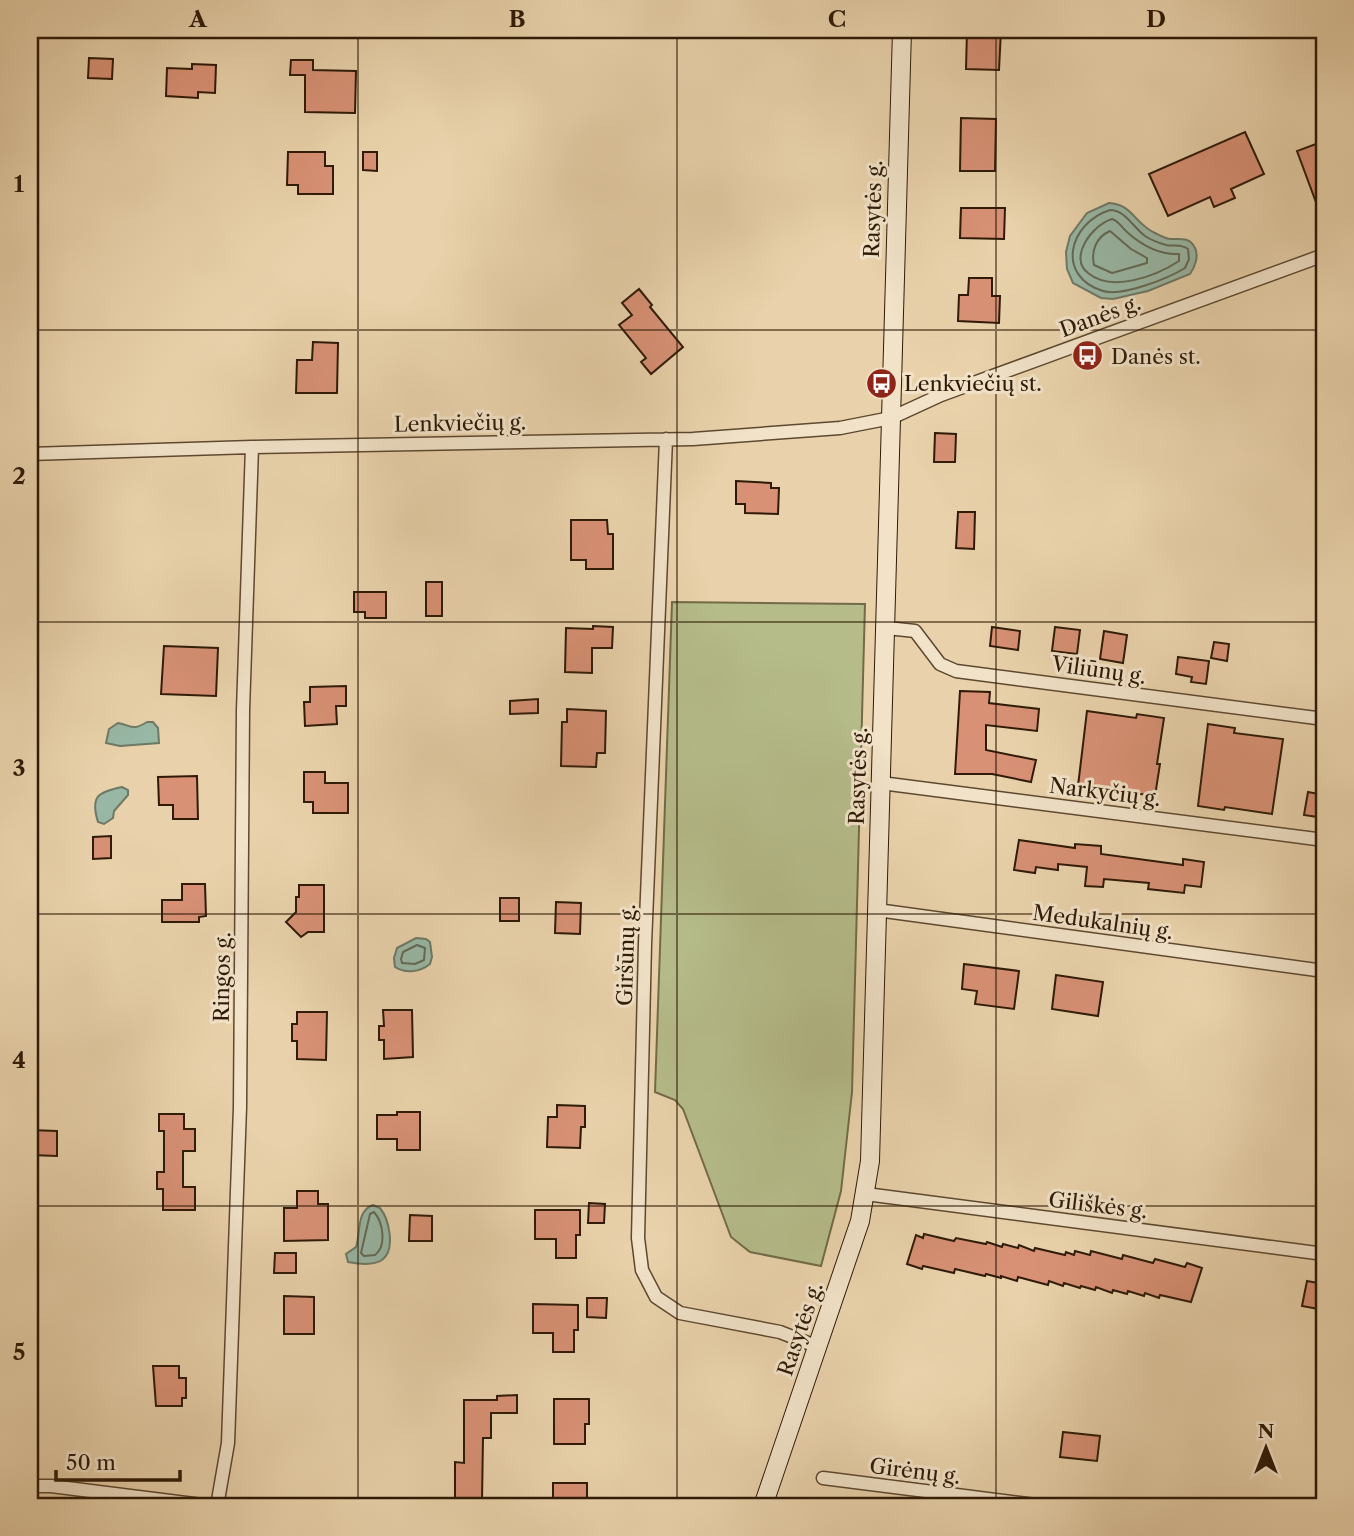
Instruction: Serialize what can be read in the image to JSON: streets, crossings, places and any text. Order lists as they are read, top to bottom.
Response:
{
  "streets": {
    "main road": ["Rasytės g."],
    "street": [
      "Danės g.",
      "Lenkviečių g.",
      "Viliūnų g.",
      "Narkyčių g.",
      "Medukalnių g.",
      "Giršūnų g.",
      "Ringos g.",
      "Giliškės g.",
      "Girėnų g."
    ]
  },
  "crossings": [
    ["Rasytės g.", "Danės g."],
    ["Rasytės g.", "Lenkviečių g."],
    ["Rasytės g.", "Viliūnų g."],
    ["Rasytės g.", "Narkyčių g."],
    ["Rasytės g.", "Medukalnių g."],
    ["Rasytės g.", "Giršūnų g."],
    ["Rasytės g.", "Giliškės g."],
    ["Danės g.", "Lenkviečių g."],
    ["Lenkviečių g.", "Giršūnų g."],
    ["Lenkviečių g.", "Ringos g."]
  ],
  "places": {
    "bus stop": ["Danės st.", "Lenkviečių st."]
  },
  "scale_bar": "50 m",
  "north": "top",
  "grid": {
    "columns": [
      "A",
      "B",
      "C",
      "D"
    ],
    "rows": [
      "1",
      "2",
      "3",
      "4",
      "5"
    ]
  }
}
